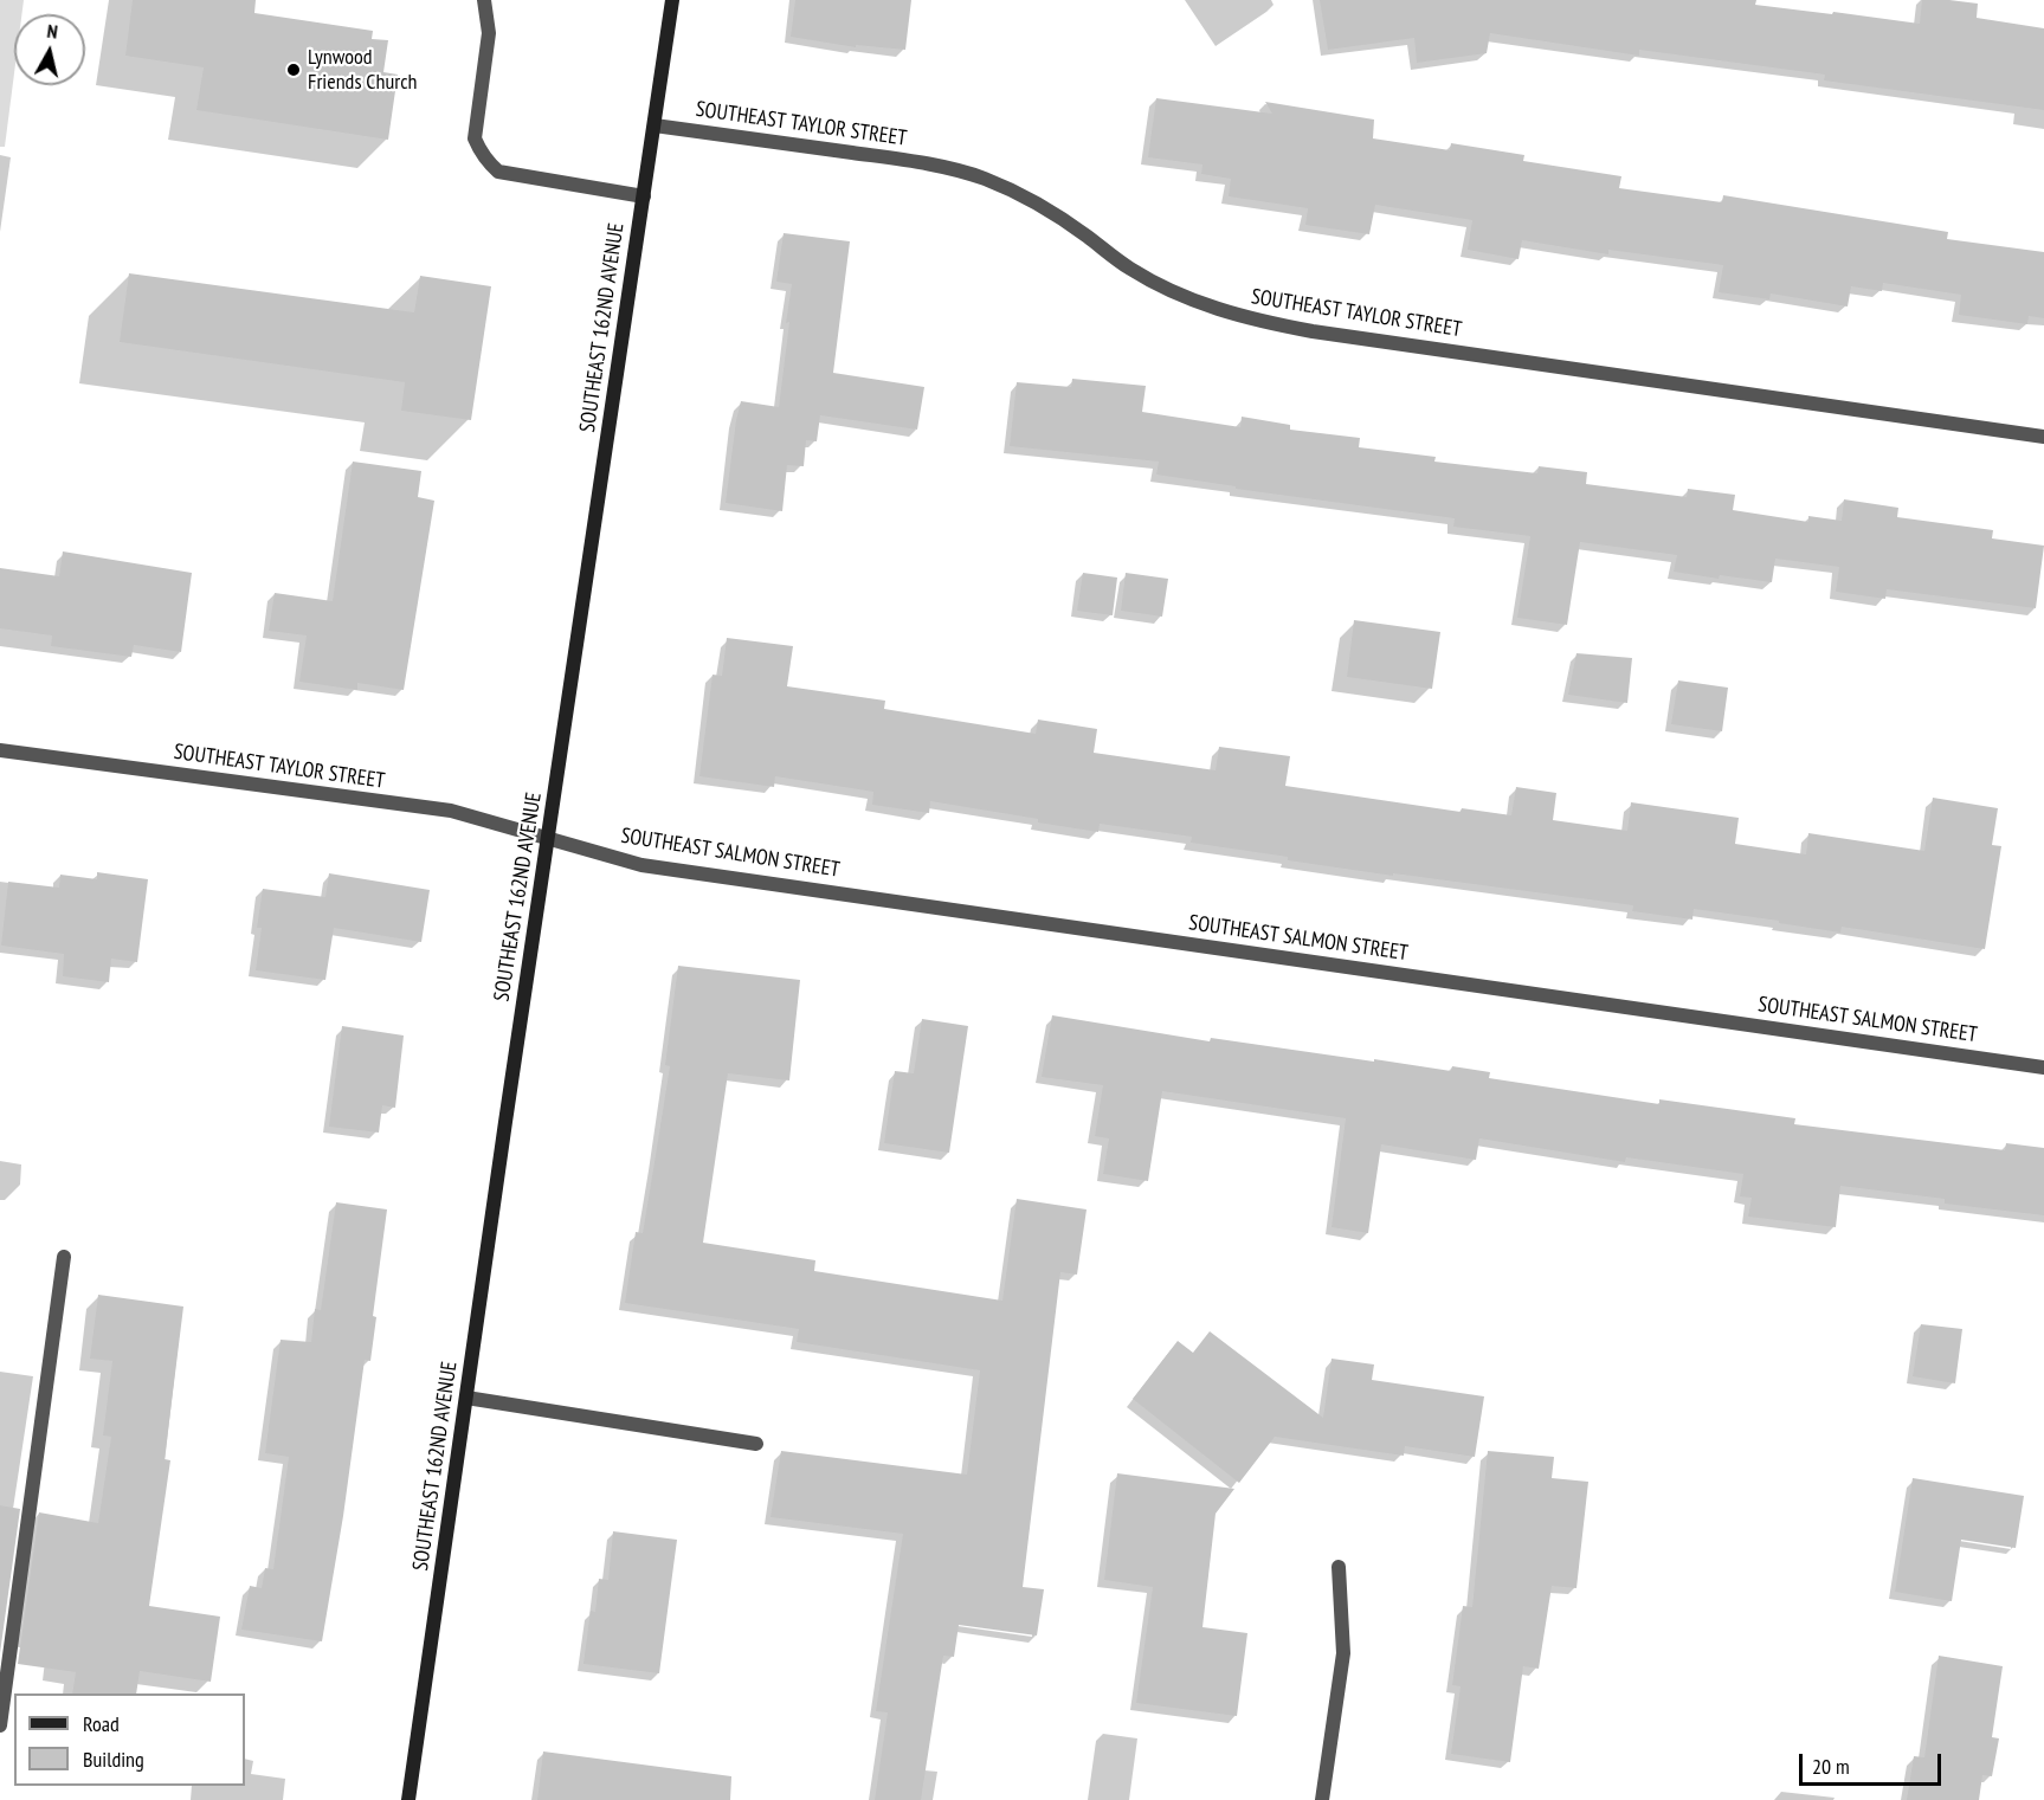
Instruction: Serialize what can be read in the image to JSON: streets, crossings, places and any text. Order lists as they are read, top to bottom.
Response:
{
  "streets": {
    "main road": ["SOUTHEAST 162ND AVENUE"],
    "street": ["SOUTHEAST TAYLOR STREET", "SOUTHEAST SALMON STREET"]
  },
  "crossings": [
    ["SOUTHEAST TAYLOR STREET", "SOUTHEAST 162ND AVENUE"],
    ["SOUTHEAST TAYLOR STREET", "SOUTHEAST SALMON STREET"],
    ["SOUTHEAST 162ND AVENUE", "SOUTHEAST SALMON STREET"]
  ],
  "places": ["Lynwood Friends Church"],
  "legend": ["Road", "Building"],
  "scale_bar": "20 m",
  "north": "top"
}
